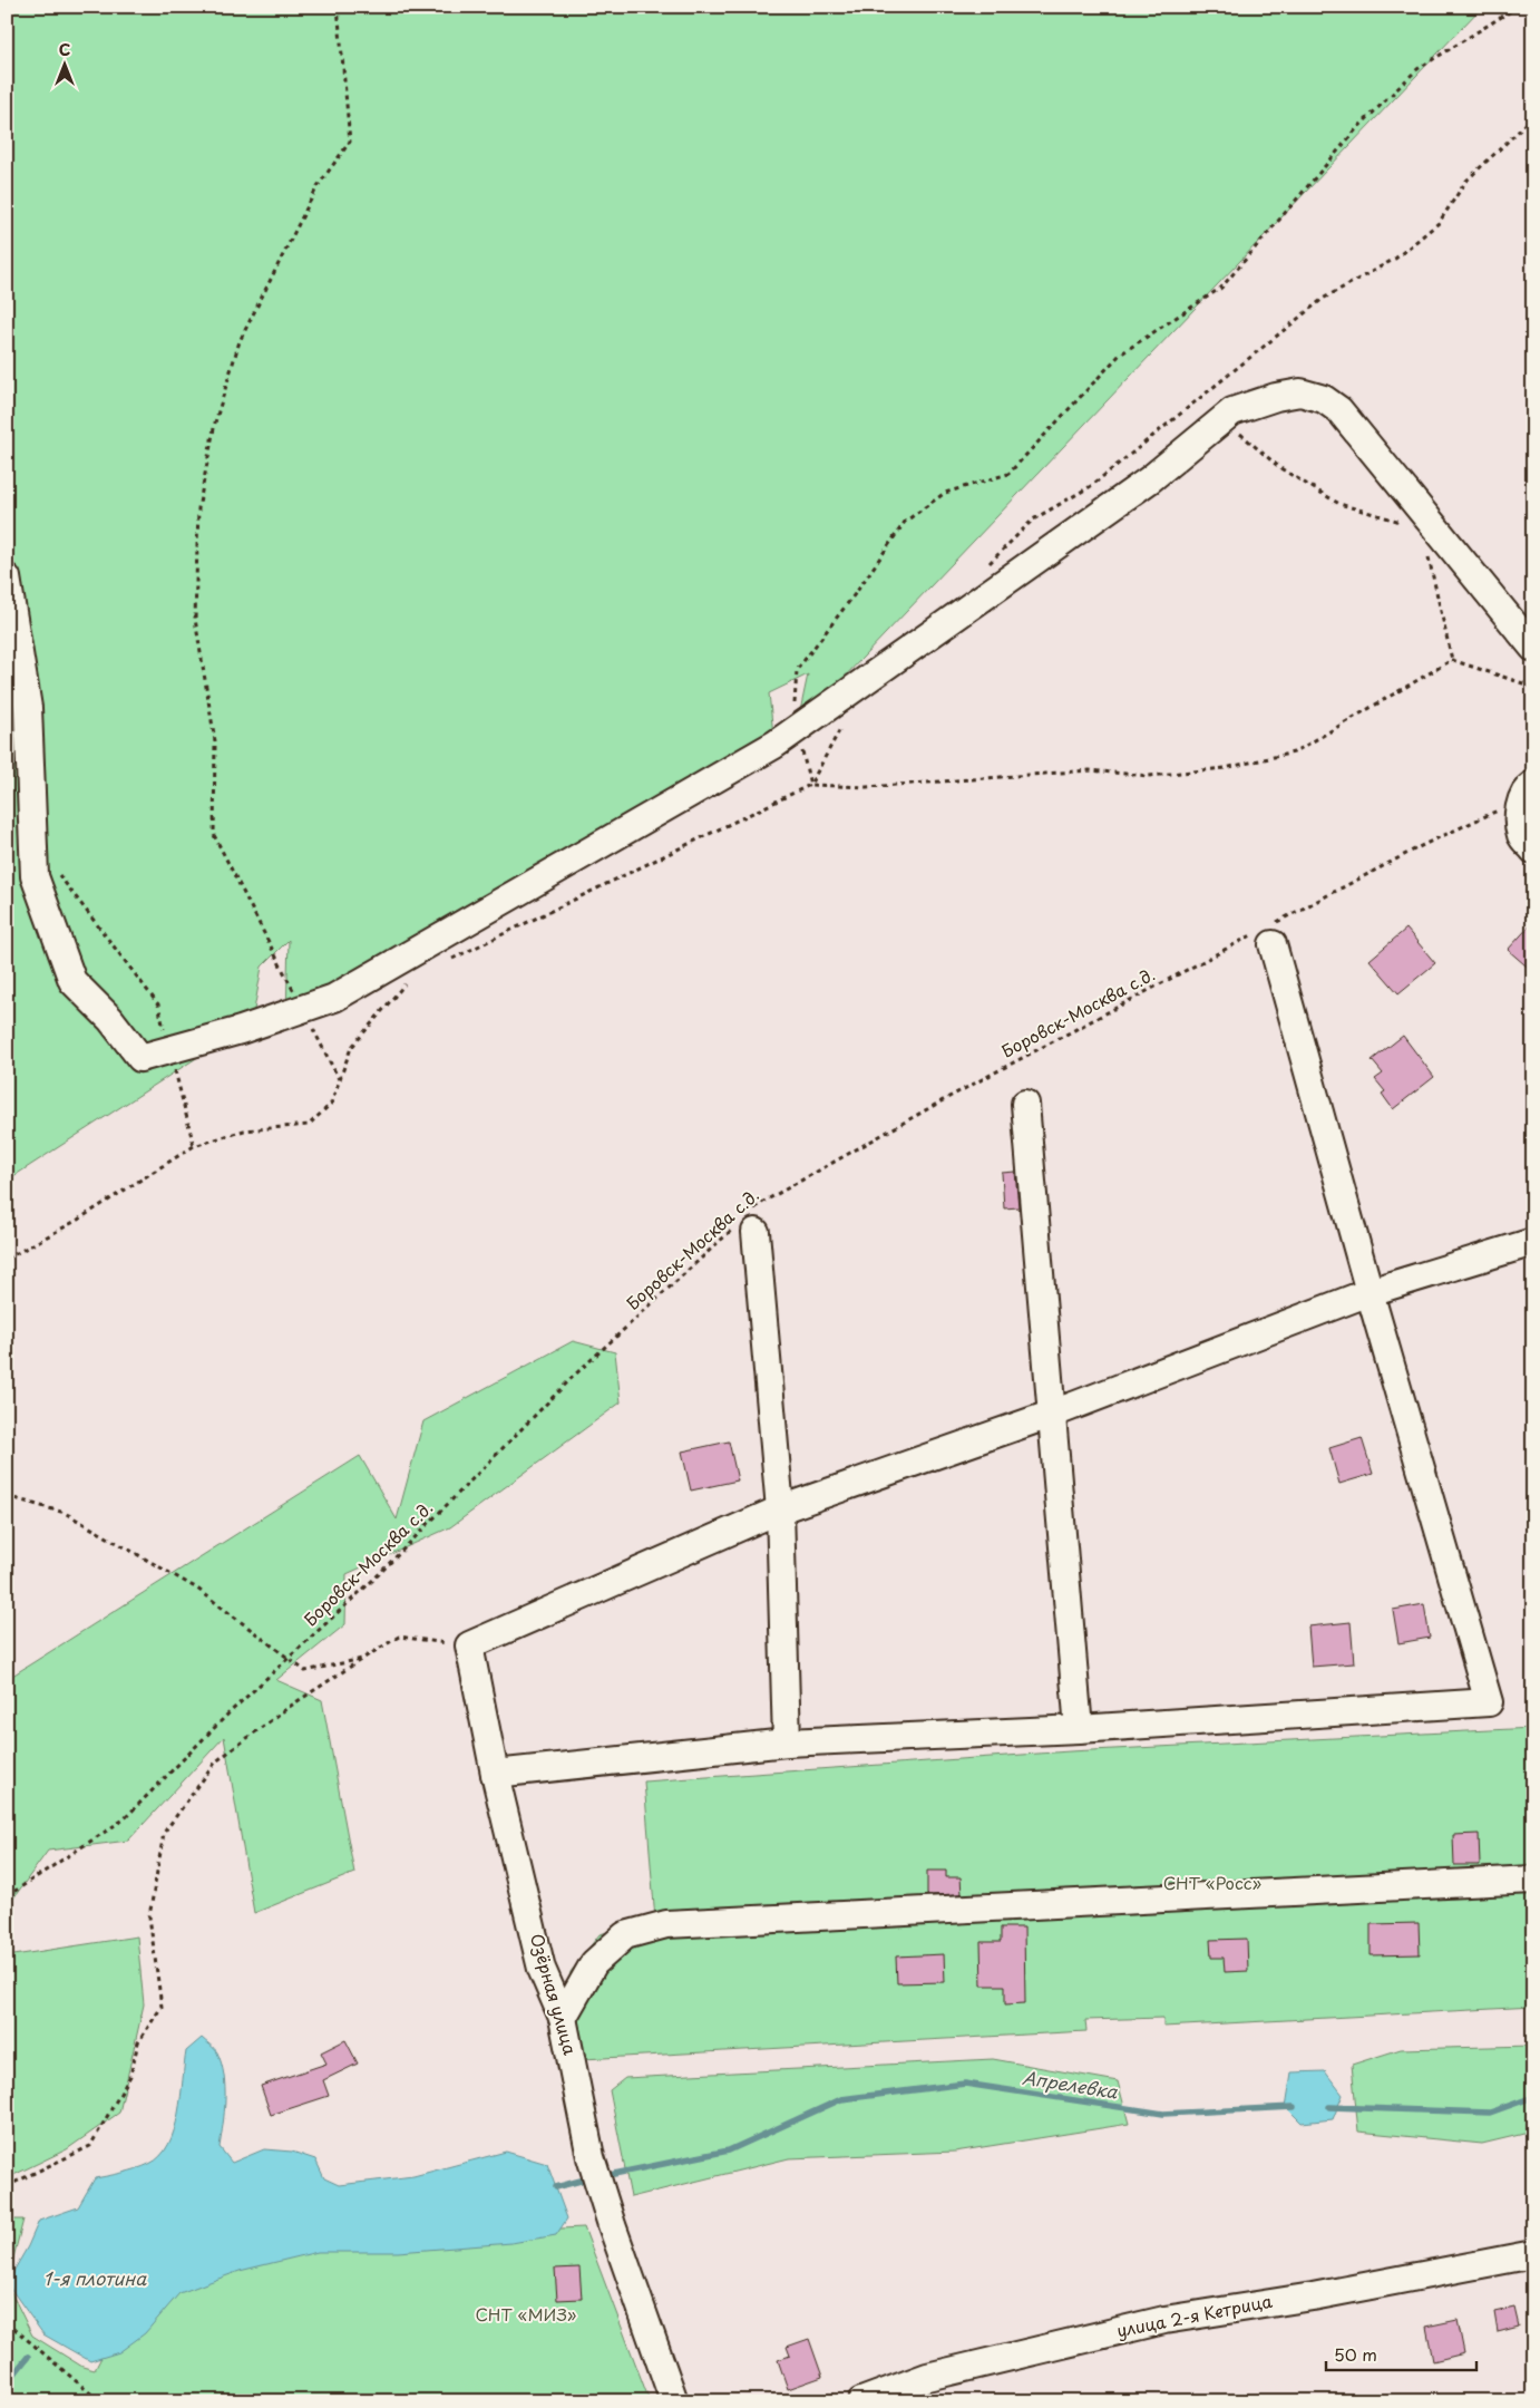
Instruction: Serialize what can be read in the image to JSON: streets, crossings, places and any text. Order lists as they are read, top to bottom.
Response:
{
  "streets": {
    "street": ["Озёрная улица", "улица 2-я Кетрица"],
    "path": ["Боровск-Москва с.д."]
  },
  "water": ["Апрелевка", "1-я плотина"],
  "parks": ["СНТ «Росс»", "СНТ «МИЗ»"],
  "scale_bar": "50 m",
  "north": "top"
}
